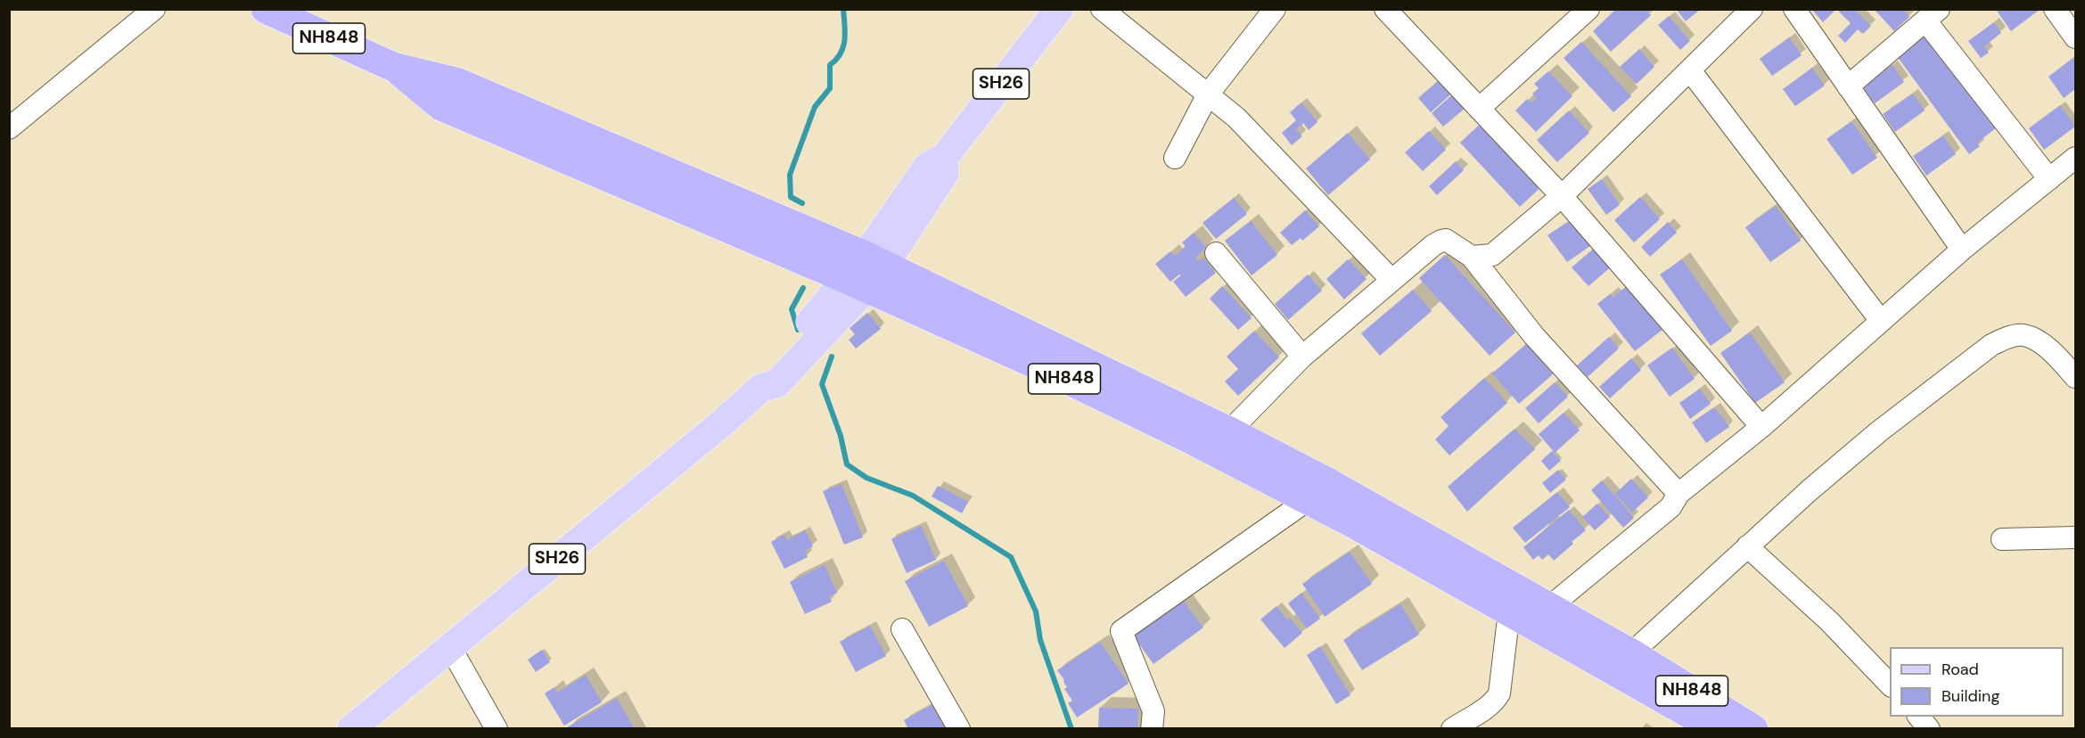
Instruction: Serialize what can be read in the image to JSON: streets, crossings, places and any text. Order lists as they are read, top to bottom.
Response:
{
  "streets": {
    "highway": ["NH848"],
    "main road": ["SH26"]
  },
  "crossings": [
    ["NH848", "SH26"]
  ],
  "legend": ["Road", "Building"]
}
